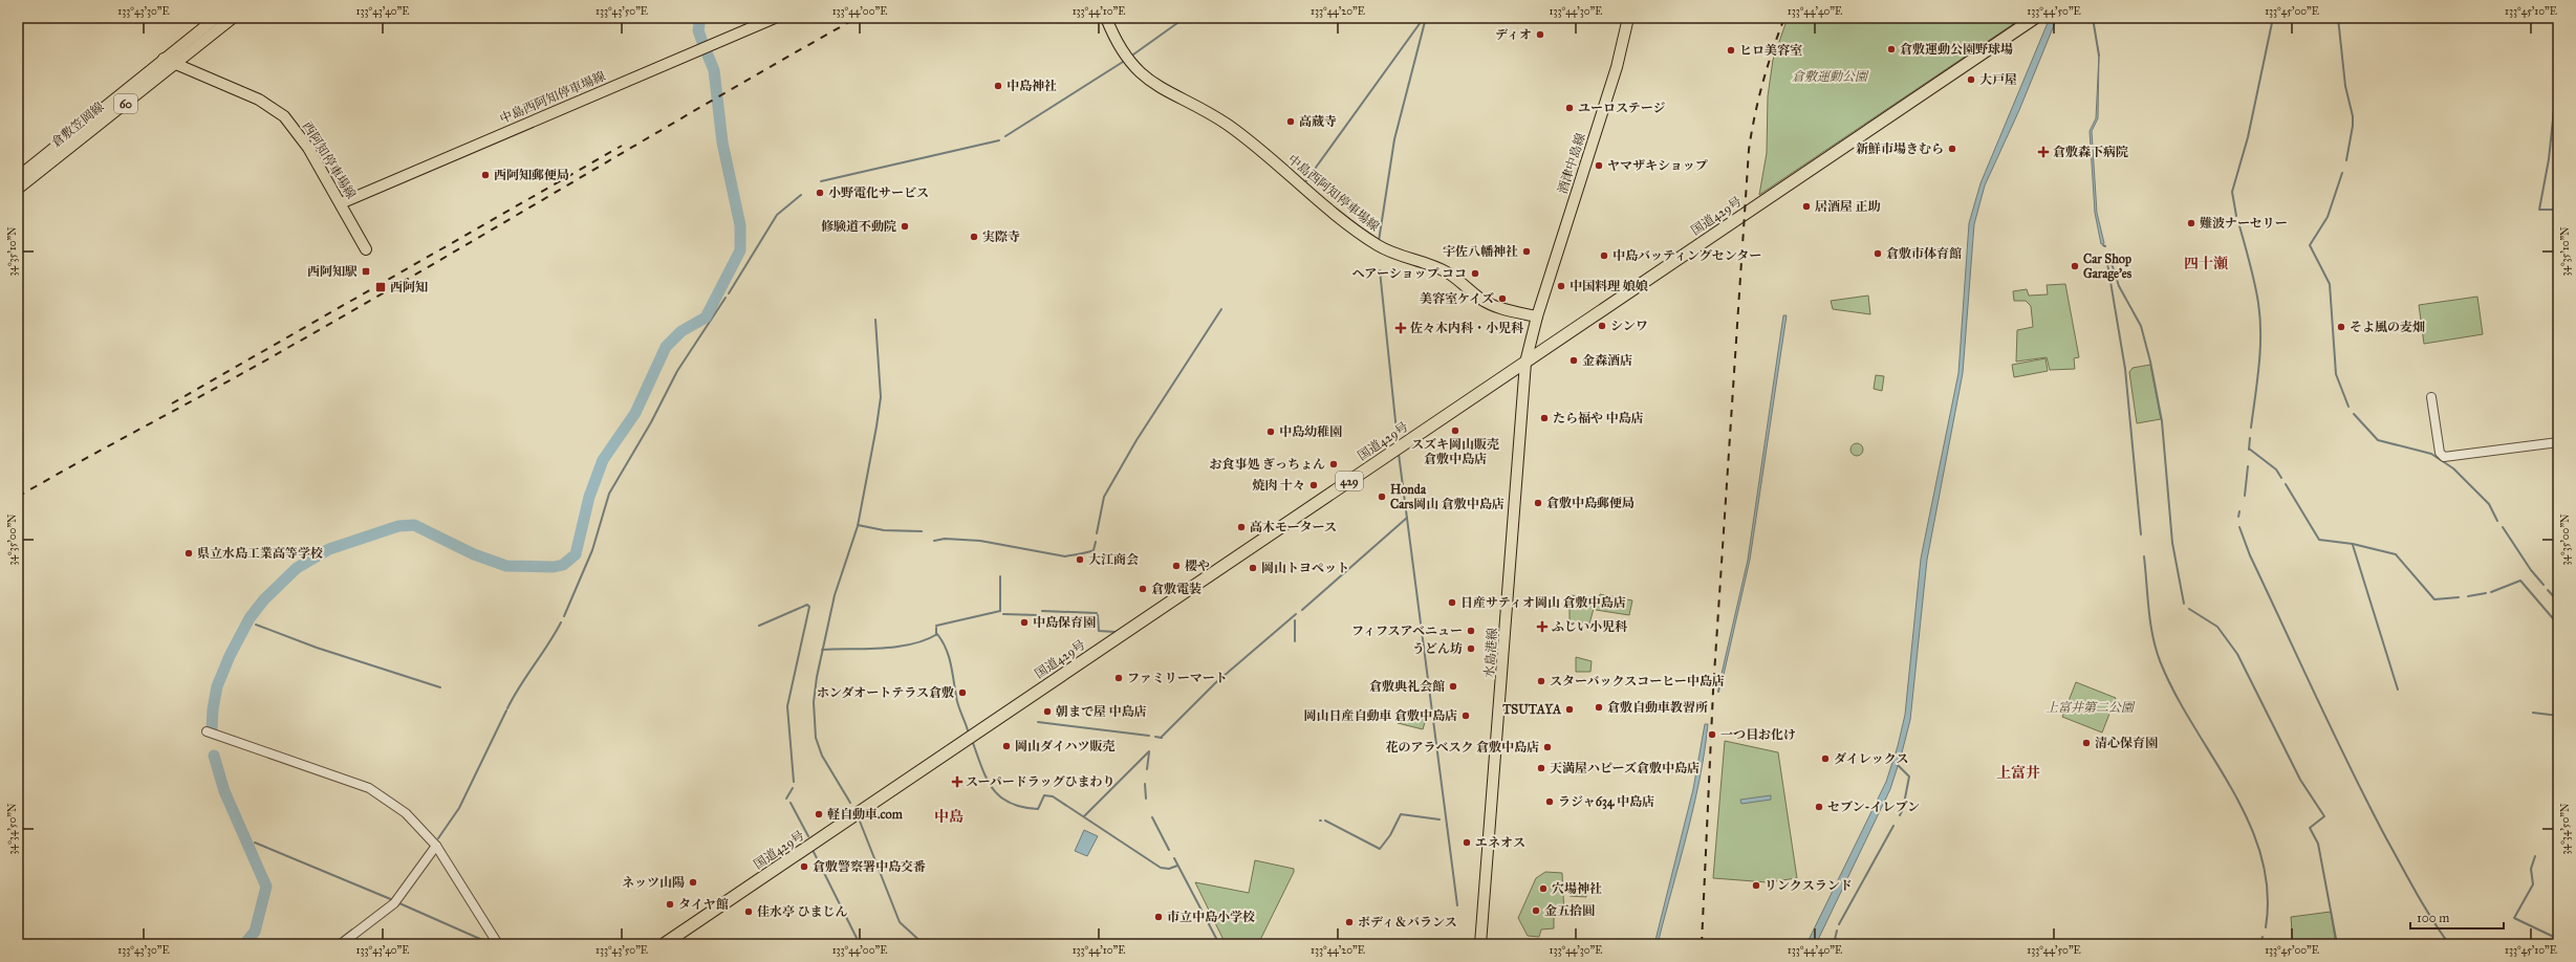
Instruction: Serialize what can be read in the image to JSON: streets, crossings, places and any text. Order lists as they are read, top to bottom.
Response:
{
  "streets": {
    "highway": ["国道429号", "429"],
    "main road": [
      "中島西阿知停車場線",
      "60",
      "倉敷笠岡線",
      "西阿知停車場線",
      "酒津中島線",
      "水島港線"
    ]
  },
  "crossings": [
    ["中島西阿知停車場線", "西阿知停車場線"],
    ["中島西阿知停車場線", "酒津中島線"],
    ["倉敷笠岡線", "西阿知停車場線"],
    ["国道429号", "水島港線"]
  ],
  "districts": ["四十瀬", "上富井", "中島"],
  "parks": ["倉敷運動公園", "上富井第二公園"],
  "places": {
    "other": [
      "ディオ",
      "倉敷運動公園野球場",
      "ヒロ美容室",
      "大戸屋",
      "中島神社",
      "ユーロステージ",
      "高蔵寺",
      "新鮮市場きむら",
      "ヤマザキショップ",
      "西阿知郵便局",
      "小野電化サービス",
      "居酒屋 正助",
      "難波ナーセリー",
      "修験道不動院",
      "実際寺",
      "宇佐八幡神社",
      "倉敷市体育館",
      "中島バッティングセンター",
      "Car Shop Garage'es",
      "ヘアーショップ ココ",
      "中国料理 娘娘",
      "美容室ケイズ",
      "シンワ",
      "そよ風の麦畑",
      "金森酒店",
      "たら福や 中島店",
      "スズキ岡山販売 倉敷中島店",
      "中島幼稚園",
      "お食事処 ぎっちょん",
      "焼肉 十々",
      "Honda Cars岡山 倉敷中島店",
      "倉敷中島郵便局",
      "高木モータース",
      "県立水島工業高等学校",
      "大江商会",
      "櫻や",
      "岡山トヨペット",
      "倉敷電装",
      "日産サティオ岡山 倉敷中島店",
      "中島保育園",
      "フィフスアベニュー",
      "うどん坊",
      "ファミリーマート",
      "スターバックスコーヒー中島店",
      "倉敷典礼会館",
      "ホンダオートテラス倉敷",
      "倉敷自動車教習所",
      "TSUTAYA",
      "朝まで屋 中島店",
      "岡山日産自動車 倉敷中島店",
      "一つ目お化け",
      "清心保育園",
      "岡山ダイハツ販売",
      "花のアラベスク 倉敷中島店",
      "ダイレックス",
      "天満屋ハピーズ倉敷中島店",
      "ラジャ634 中島店",
      "セブン-イレブン",
      "軽自動車.com",
      "エネオス",
      "倉敷警察署中島交番",
      "ネッツ山陽",
      "リンクスランド",
      "穴場神社",
      "タイヤ館",
      "金五拾圓",
      "佳水亭 ひまじん",
      "市立中島小学校",
      "ボディ＆バランス"
    ],
    "health": [
      "倉敷森下病院",
      "佐々木内科・小児科",
      "ふじい小児科",
      "スーパードラッグひまわり"
    ],
    "transit": ["西阿知駅", "西阿知"]
  },
  "scale_bar": "100 m",
  "coordinates": [
    "133°43'30\"E",
    "133°43'40\"E",
    "133°43'50\"E",
    "133°44'00\"E",
    "133°44'10\"E",
    "133°44'20\"E",
    "133°44'30\"E",
    "133°44'40\"E",
    "133°44'50\"E",
    "133°45'00\"E",
    "133°45'10\"E",
    "34°35'10\"N",
    "34°35'00\"N",
    "34°34'50\"N"
  ]
}
